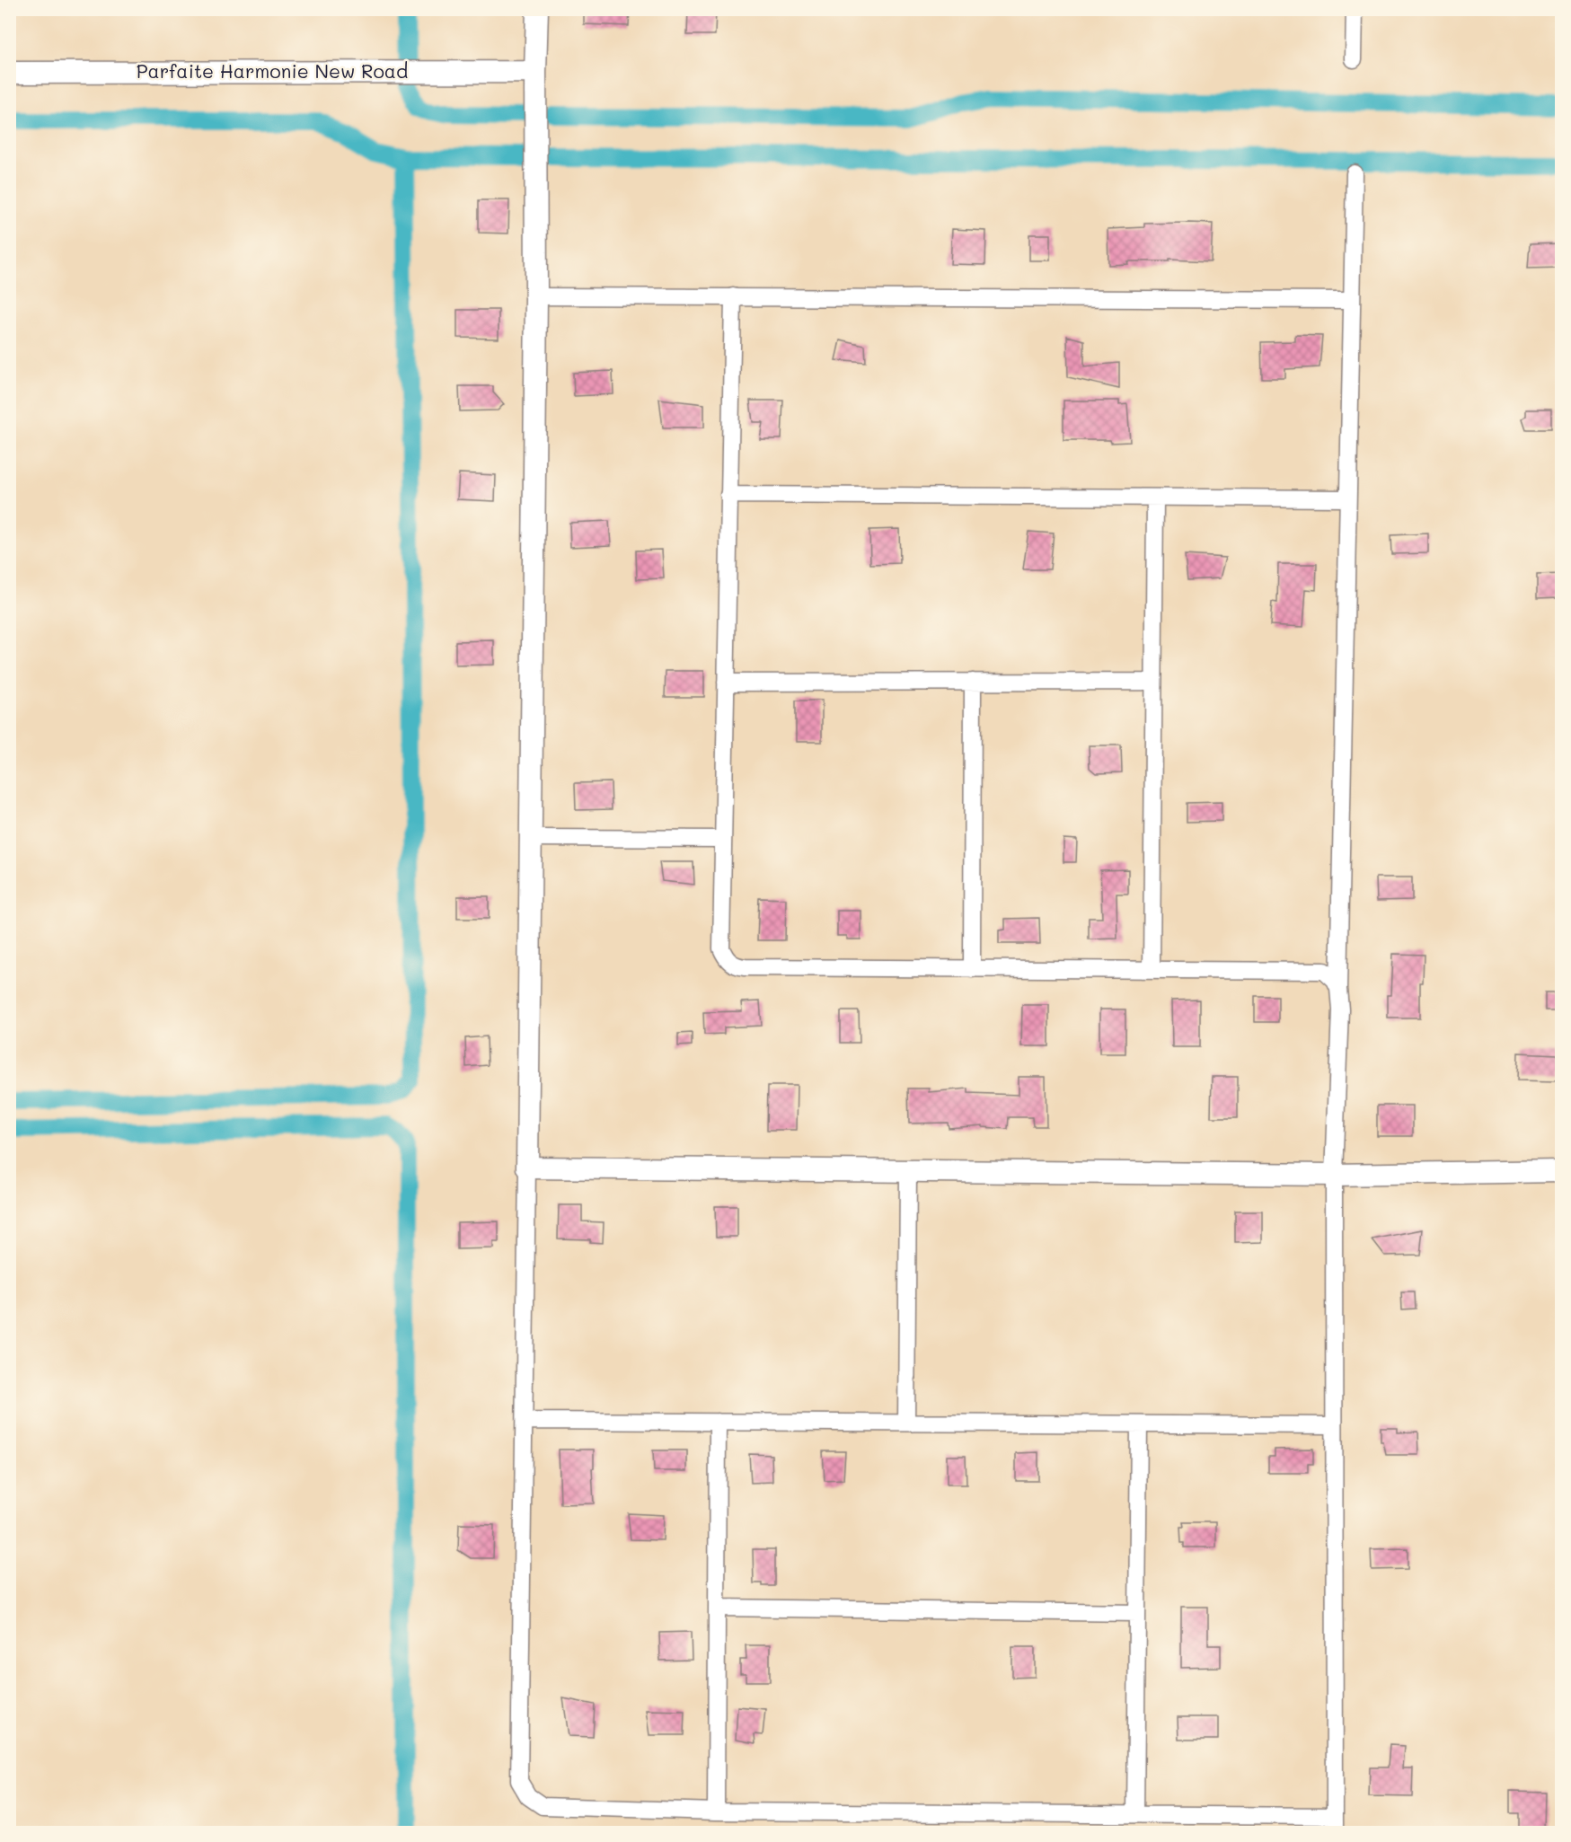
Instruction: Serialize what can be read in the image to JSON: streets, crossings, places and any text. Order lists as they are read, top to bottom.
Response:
{
  "streets": {
    "street": ["Parfaite Harmonie New Road"]
  }
}
